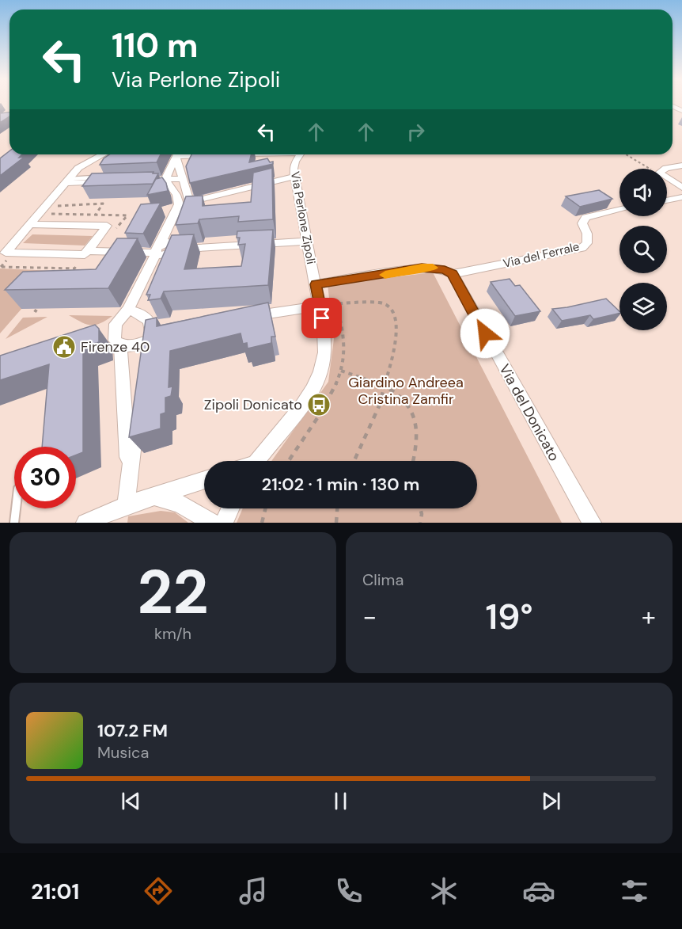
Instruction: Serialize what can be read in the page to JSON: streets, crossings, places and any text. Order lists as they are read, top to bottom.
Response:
{
  "streets": {
    "street": ["Via Perlone Zipoli", "Via del Ferrale", "Via del Donicato"]
  },
  "crossings": [
    ["Via del Ferrale", "Via del Donicato"]
  ],
  "parks": ["Giardino Andreea Cristina Zamfir"],
  "places": {
    "public building": ["Firenze 40"],
    "bus stop": ["Zipoli Donicato"]
  },
  "page": {
    "turn": ["110 m", "Via Perlone Zipoli"],
    "limit": "30",
    "trip": "21:02 · 1 min · 130 m",
    "tile": [
      ["22", "km/h"],
      "Clima"
    ],
    "heat": ["−", "19°", "+"],
    "song": ["107.2 FM", "Musica"],
    "tabs": "21:01"
  }
}
